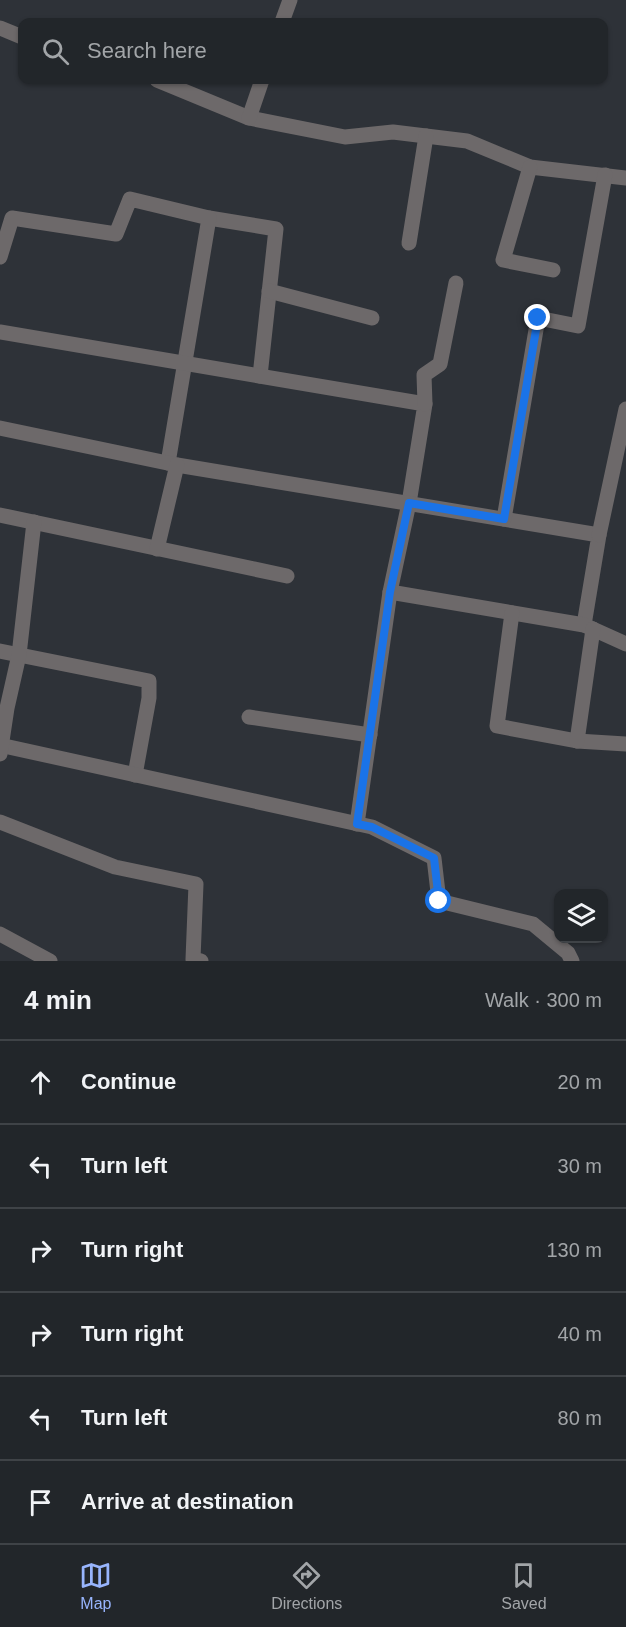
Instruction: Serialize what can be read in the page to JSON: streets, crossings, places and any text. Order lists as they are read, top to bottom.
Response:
{
  "page": {
    "search": "Search here",
    "heading": ["4 min", "Walk · 300 m"],
    "list": [
      ["Continue", "20 m"],
      ["Turn left", "30 m"],
      ["Turn right", "130 m"],
      ["Turn right", "40 m"],
      ["Turn left", "80 m"],
      "Arrive at destination"
    ],
    "nav": ["Map", "Directions", "Saved"]
  }
}
